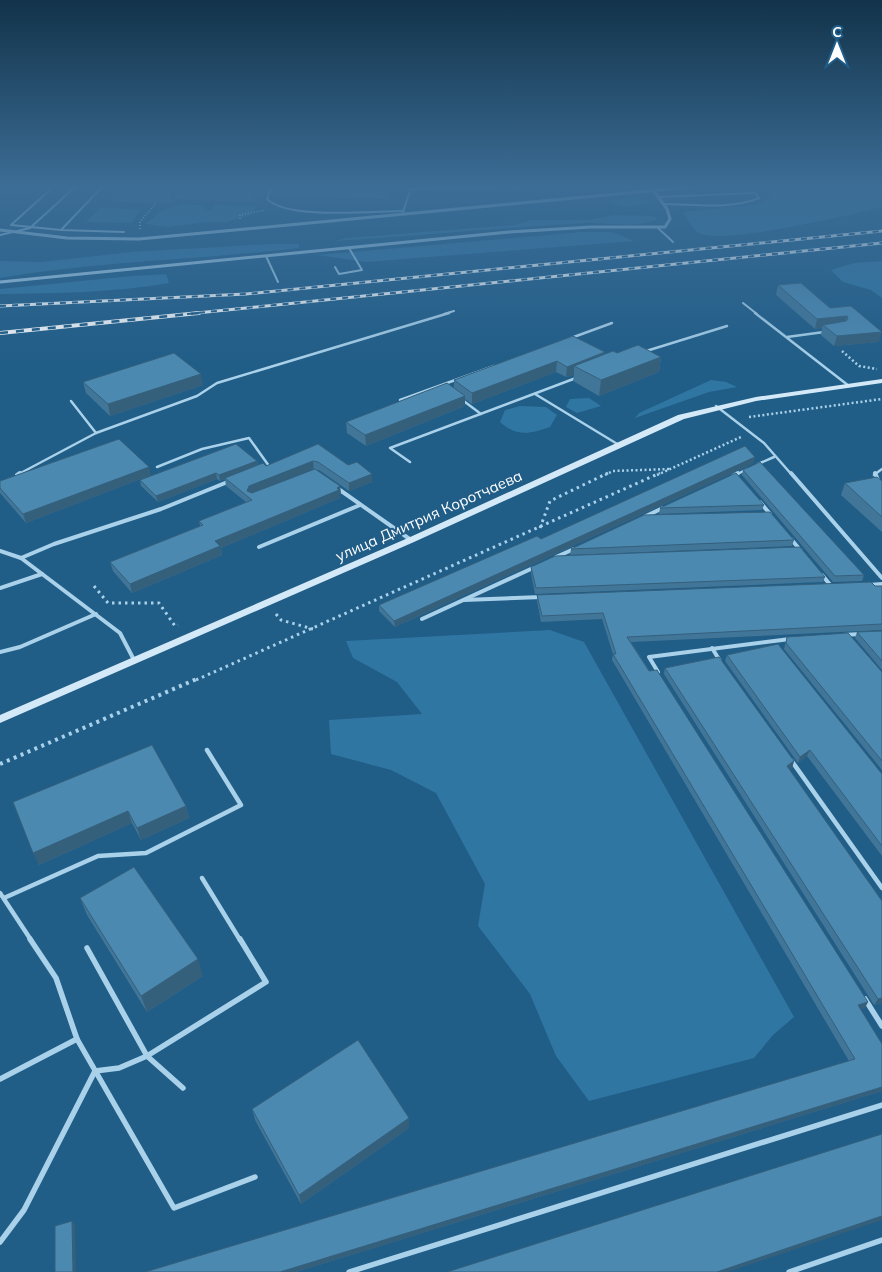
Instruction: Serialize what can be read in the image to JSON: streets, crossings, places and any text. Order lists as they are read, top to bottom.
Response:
{
  "streets": {
    "street": ["улица Дмитрия Коротчаева"]
  },
  "north": "top"
}
